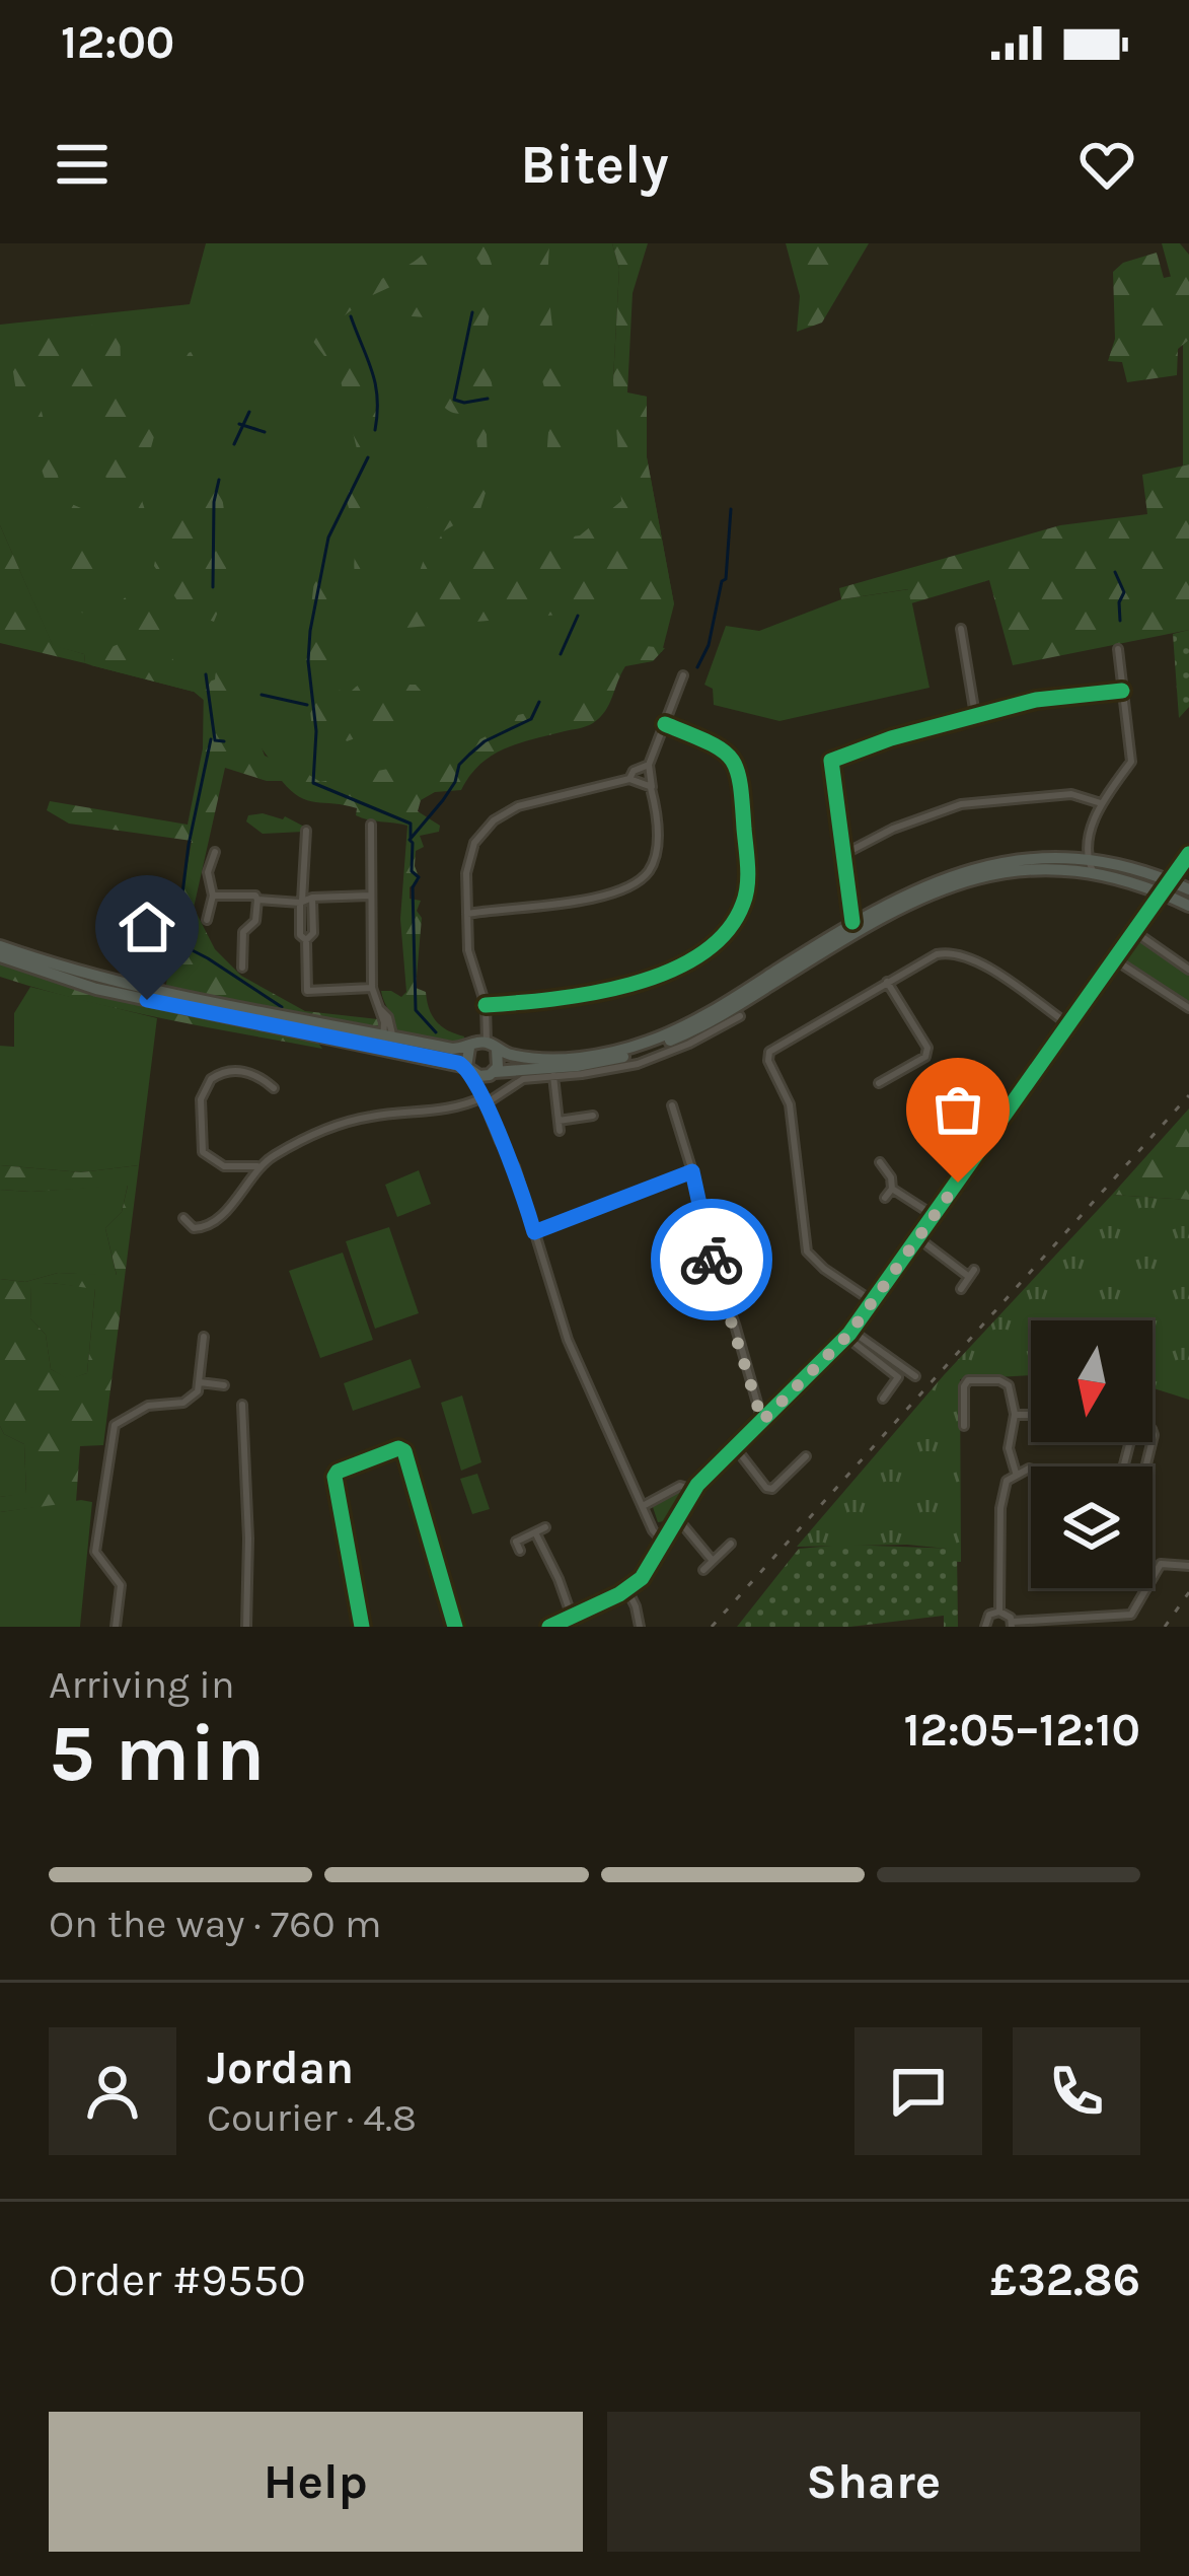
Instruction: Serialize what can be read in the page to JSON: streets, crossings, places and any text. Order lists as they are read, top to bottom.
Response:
{
  "north": "bottom",
  "page": {
    "status": "12:00",
    "header": "Bitely",
    "heading": ["5 min", "Arriving in", "12:05–12:10"],
    "panel": [
      "Jordan",
      "Courier · 4.8",
      "Order #9550",
      "£32.86"
    ],
    "bar": "On the way · 760 m",
    "buttons": ["Help", "Share"]
  }
}
